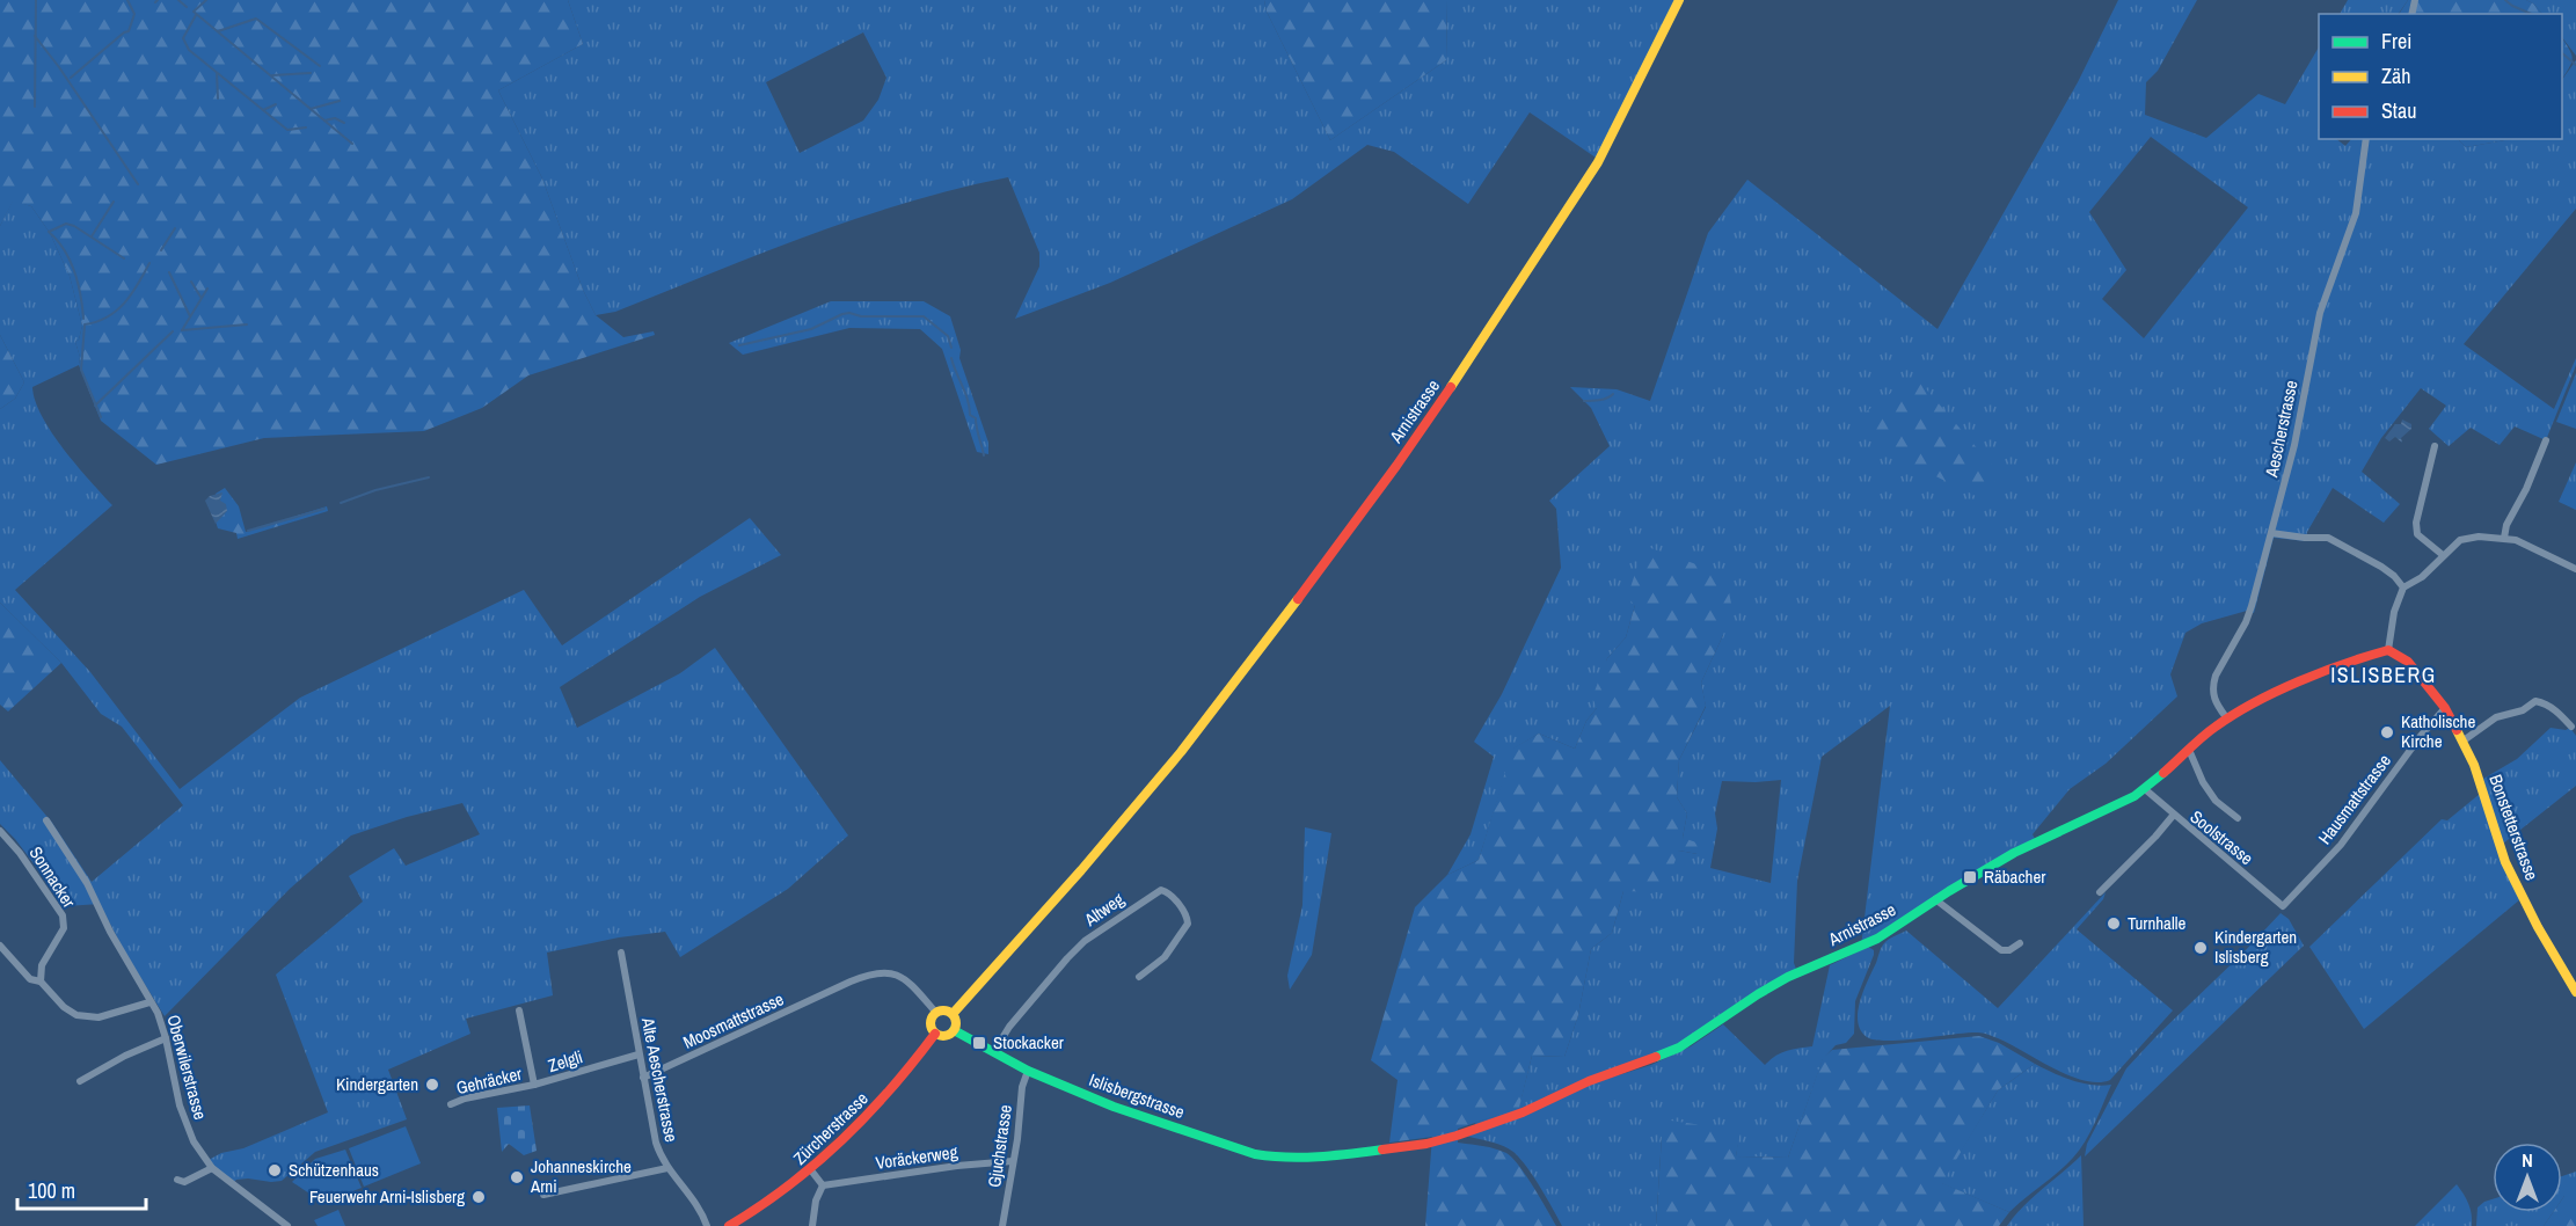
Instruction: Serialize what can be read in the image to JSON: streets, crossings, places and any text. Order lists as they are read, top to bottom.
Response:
{
  "streets": {
    "street": [
      "Arnistrasse",
      "Aescherstrasse",
      "Hausmattstrasse",
      "Bonstetterstrasse",
      "Soolstrasse",
      "Sonnacker",
      "Altweg",
      "Moosmattstrasse",
      "Zelgli",
      "Oberwilerstrasse",
      "Alte Aescherstrasse",
      "Gehräcker",
      "Islisbergstrasse",
      "Zürcherstrasse",
      "Gjuchstrasse",
      "Voräckerweg"
    ]
  },
  "crossings": [
    ["Arnistrasse", "Aescherstrasse"],
    ["Arnistrasse", "Bonstetterstrasse"],
    ["Arnistrasse", "Soolstrasse"],
    ["Arnistrasse", "Moosmattstrasse"],
    ["Arnistrasse", "Islisbergstrasse"],
    ["Arnistrasse", "Zürcherstrasse"],
    ["Hausmattstrasse", "Bonstetterstrasse"],
    ["Hausmattstrasse", "Soolstrasse"],
    ["Altweg", "Islisbergstrasse"],
    ["Moosmattstrasse", "Alte Aescherstrasse"],
    ["Moosmattstrasse", "Islisbergstrasse"],
    ["Moosmattstrasse", "Zürcherstrasse"],
    ["Zelgli", "Alte Aescherstrasse"],
    ["Zelgli", "Gehräcker"],
    ["Islisbergstrasse", "Zürcherstrasse"],
    ["Islisbergstrasse", "Gjuchstrasse"],
    ["Gjuchstrasse", "Voräckerweg"]
  ],
  "districts": ["ISLISBERG"],
  "places": {
    "other": [
      "Katholische Kirche",
      "Turnhalle",
      "Kindergarten Islisberg",
      "Kindergarten",
      "Schützenhaus",
      "Johanneskirche Arni",
      "Feuerwehr Arni-Islisberg"
    ],
    "transit": ["Räbacher", "Stockacker"]
  },
  "legend": ["Frei", "Zäh", "Stau"],
  "scale_bar": "100 m",
  "north": "top"
}
